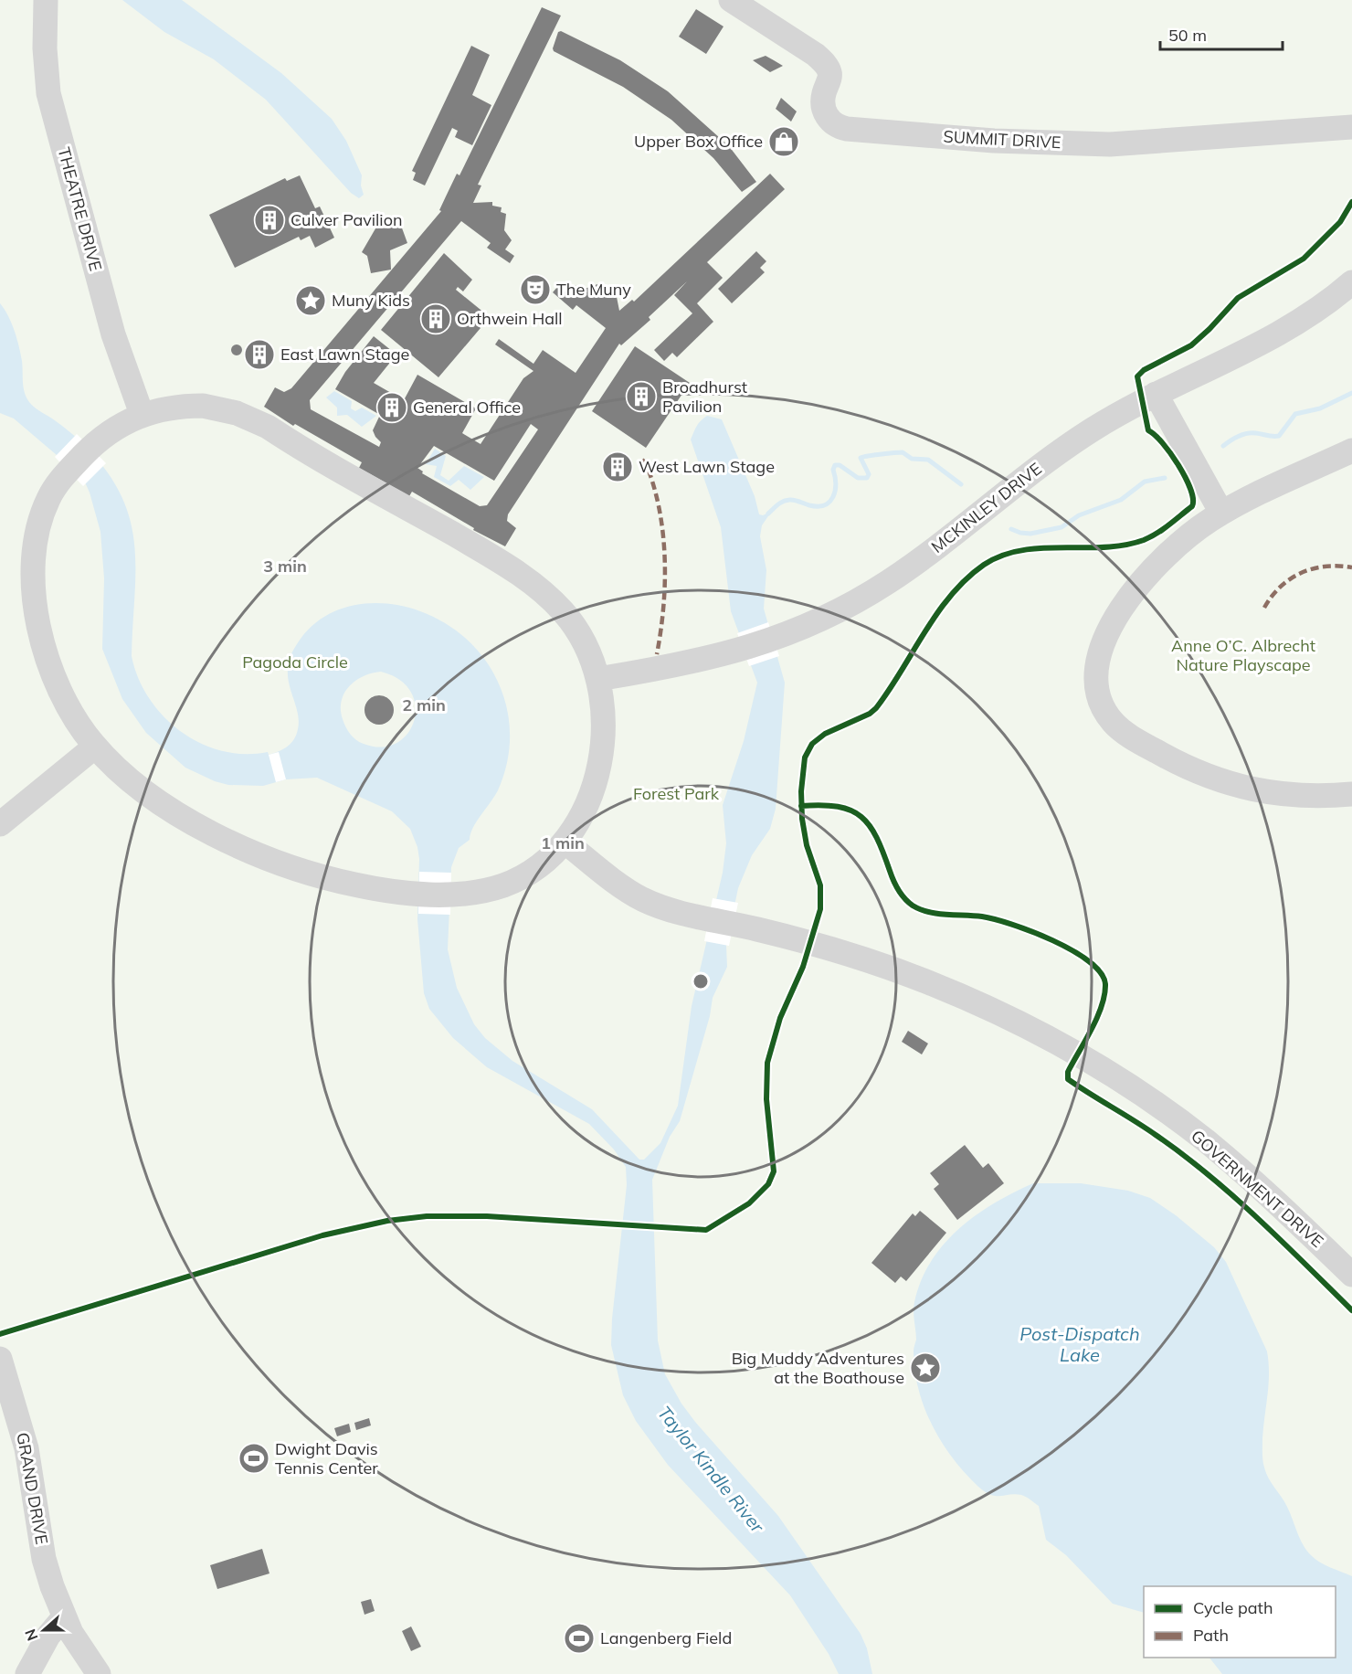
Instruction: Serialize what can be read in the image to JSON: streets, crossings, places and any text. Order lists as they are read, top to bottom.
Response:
{
  "streets": {
    "street": [
      "SUMMIT DRIVE",
      "THEATRE DRIVE",
      "MCKINLEY DRIVE",
      "GOVERNMENT DRIVE",
      "GRAND DRIVE"
    ]
  },
  "water": ["Post-Dispatch Lake", "Taylor Kindle River"],
  "parks": ["Anne O’C. Albrecht Nature Playscape", "Pagoda Circle", "Forest Park"],
  "places": {
    "shop": ["Upper Box Office"],
    "building": [
      "Culver Pavilion",
      "Orthwein Hall",
      "East Lawn Stage",
      "Broadhurst Pavilion",
      "General Office",
      "West Lawn Stage"
    ],
    "theatre": ["The Muny"],
    "place": ["Muny Kids", "Big Muddy Adventures at the Boathouse"],
    "sports": ["Dwight Davis Tennis Center", "Langenberg Field"]
  },
  "legend": ["Cycle path", "Path"],
  "scale_bar": "50 m",
  "north": "left",
  "rings": ["3 min", "2 min", "1 min"]
}
